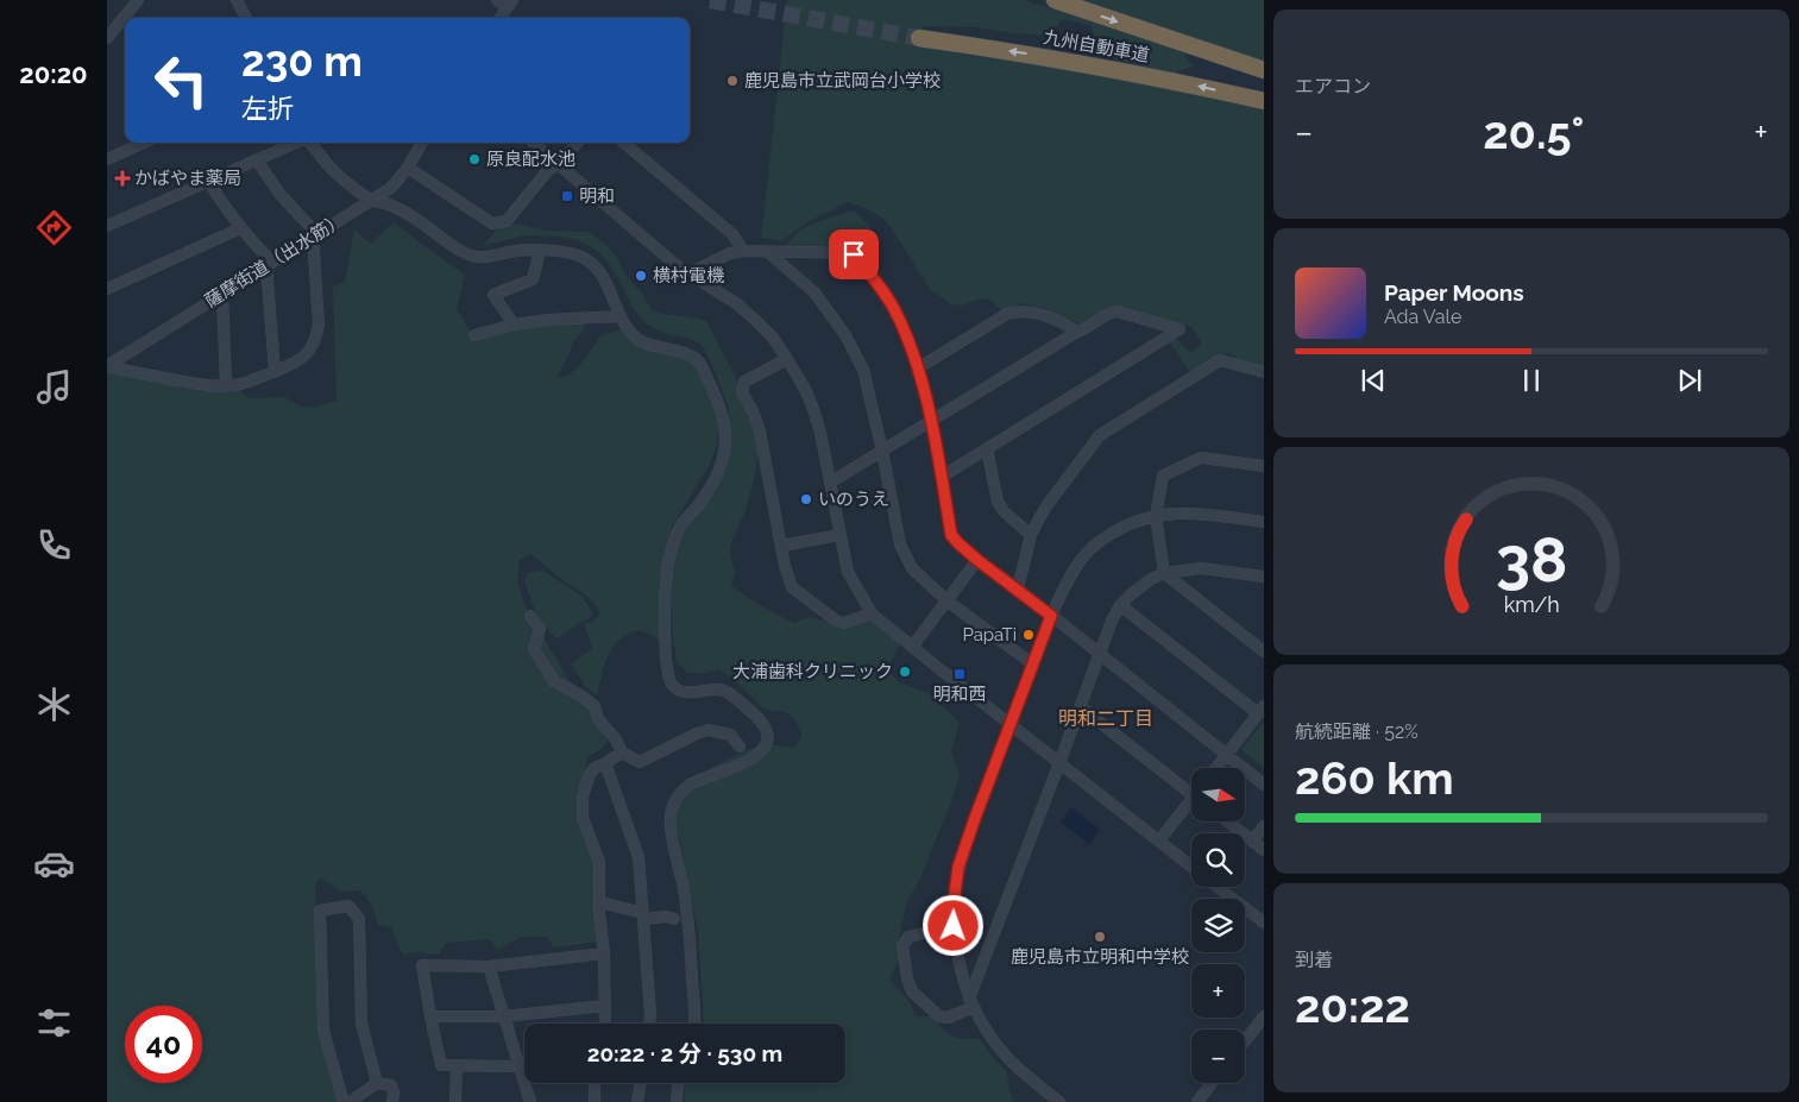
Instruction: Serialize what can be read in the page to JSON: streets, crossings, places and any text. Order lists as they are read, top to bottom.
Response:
{
  "streets": {
    "highway": ["九州自動車道"],
    "street": ["薩摩街道（出水筋）"]
  },
  "districts": ["明和二丁目"],
  "places": {
    "other": [
      "鹿児島市立武岡台小学校",
      "原良配水池",
      "横村電機",
      "いのうえ",
      "PapaTi",
      "大浦歯科クリニック",
      "鹿児島市立明和中学校"
    ],
    "health": ["かばやま薬局"],
    "transit": ["明和", "明和西"]
  },
  "north": "right",
  "page": {
    "tabs": "20:20",
    "tile": [
      "エアコン",
      ["航続距離 · 52%", "260 km"],
      ["到着", "20:22"]
    ],
    "turn": ["230 m", "左折"],
    "heat": ["−", "20.5°", "+"],
    "song": ["Paper Moons", "Ada Vale"],
    "map_buttons": ["+", "−"],
    "limit": "40",
    "trip": "20:22 · 2 分 · 530 m",
    "gauge": ["38", "km/h"]
  }
}
